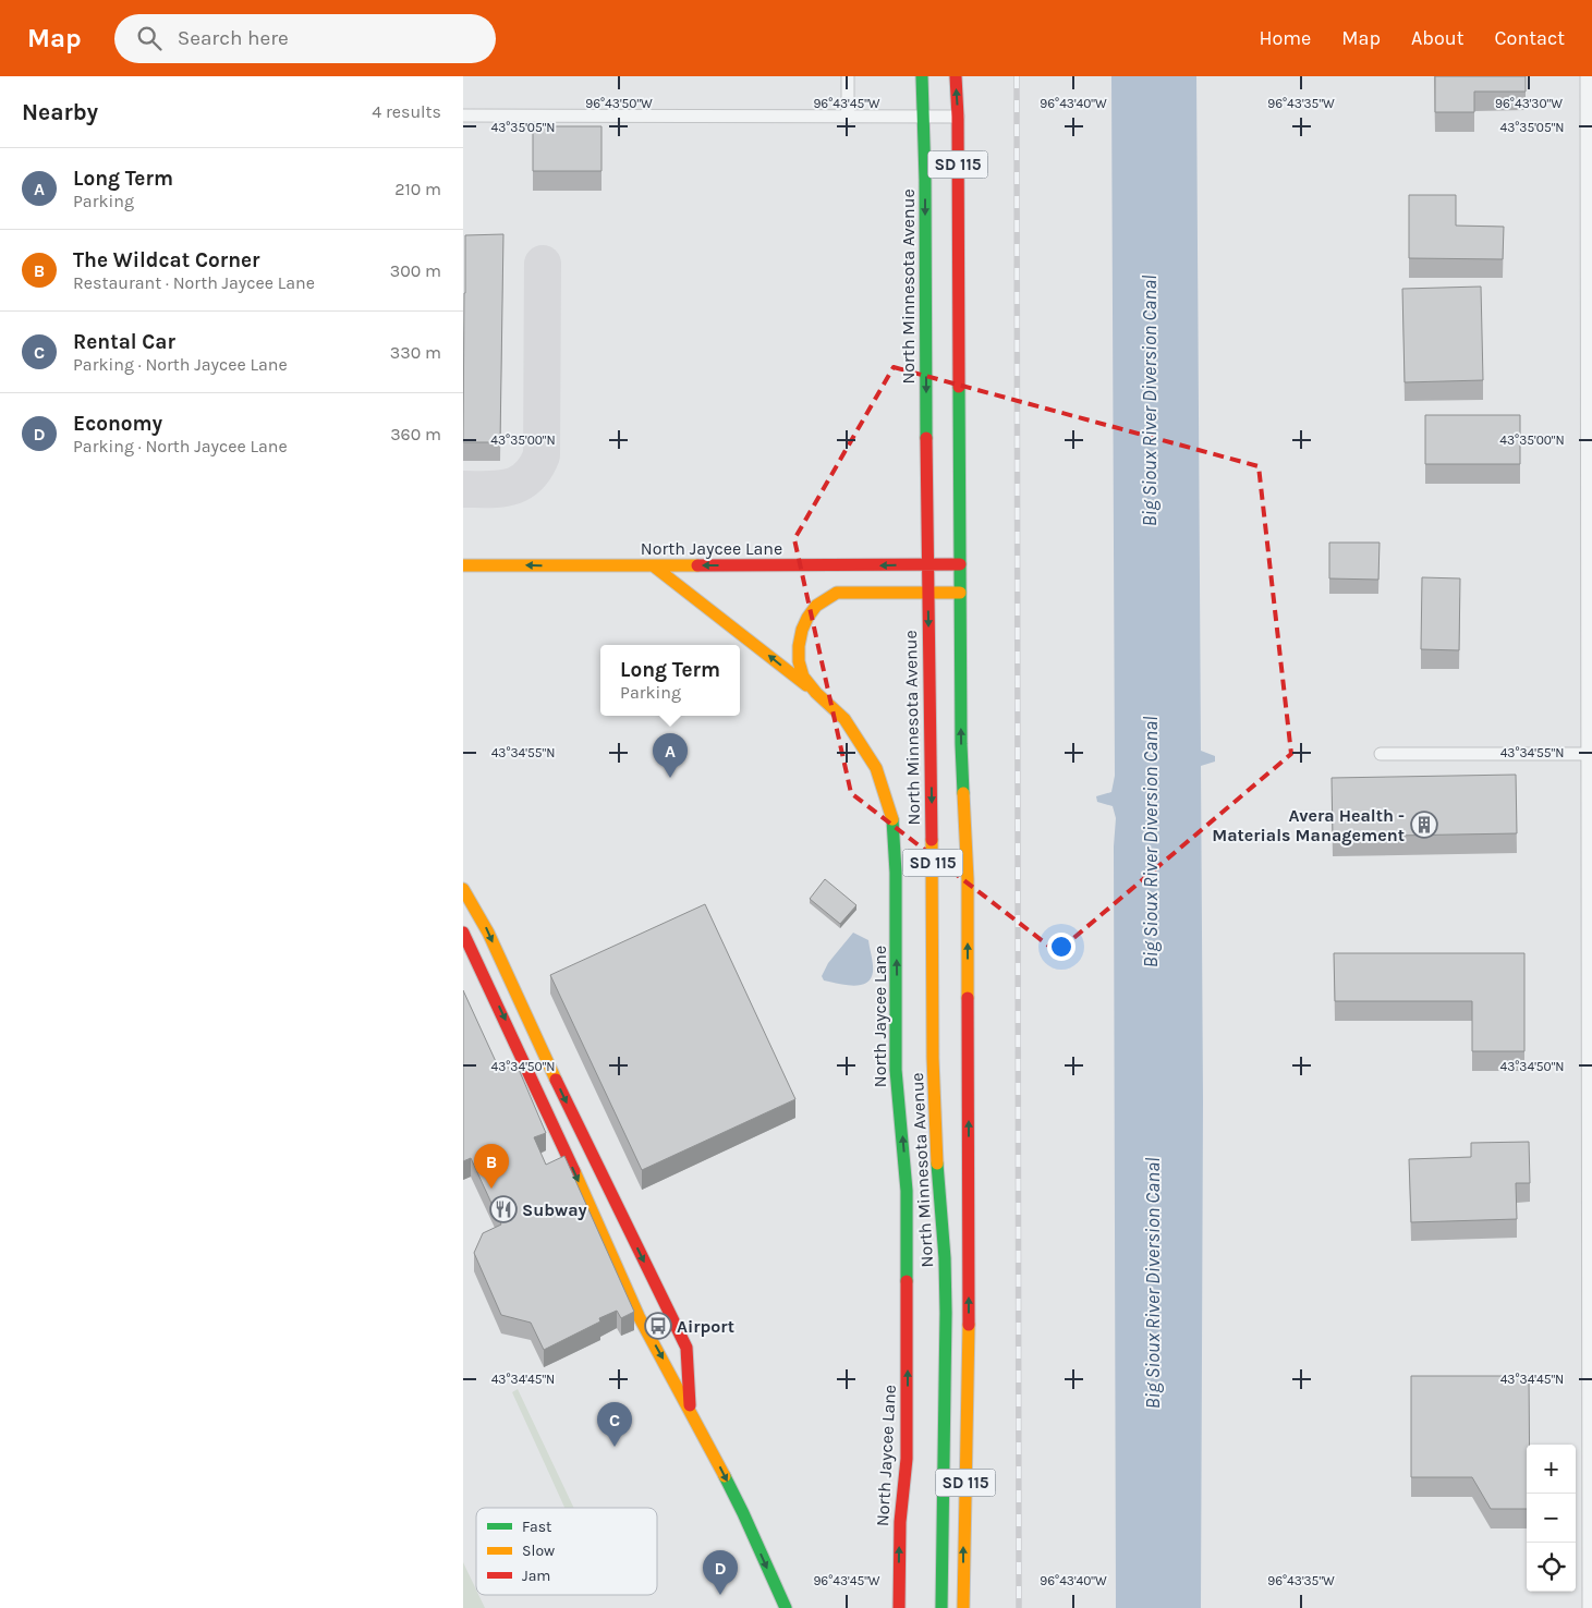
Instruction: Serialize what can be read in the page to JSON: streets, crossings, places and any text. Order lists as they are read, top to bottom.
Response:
{
  "streets": {
    "main road": ["SD 115", "North Minnesota Avenue", "North Jaycee Lane"]
  },
  "crossings": [
    ["SD 115", "North Jaycee Lane"],
    ["North Minnesota Avenue", "North Jaycee Lane"]
  ],
  "water": ["Big Sioux River Diversion Canal"],
  "places": {
    "building": ["Avera Health - Materials Management"],
    "restaurant": ["Subway"],
    "bus stop": ["Airport"]
  },
  "legend": ["Fast", "Slow", "Jam"],
  "page": {
    "header": "Map",
    "search": "Search here",
    "nav": [
      "Home",
      "Map",
      "About",
      "Contact"
    ],
    "heading": ["Nearby", "4 results"],
    "list": [
      {
        "mark": "A",
        "name": "Long Term",
        "note": "Parking",
        "value": "210 m"
      },
      {
        "mark": "B",
        "name": "The Wildcat Corner",
        "note": "Restaurant · North Jaycee Lane",
        "value": "300 m"
      },
      {
        "mark": "C",
        "name": "Rental Car",
        "note": "Parking · North Jaycee Lane",
        "value": "330 m"
      },
      {
        "mark": "D",
        "name": "Economy",
        "note": "Parking · North Jaycee Lane",
        "value": "360 m"
      }
    ],
    "popup": ["Long Term", "Parking"],
    "pins": [
      "A",
      "B",
      "C",
      "D"
    ],
    "map_buttons": ["+", "−"]
  },
  "coordinates": [
    "96°43'50\"W",
    "96°43'45\"W",
    "96°43'40\"W",
    "96°43'35\"W",
    "96°43'30\"W",
    "43°35'05\"N",
    "43°35'00\"N",
    "43°34'55\"N",
    "43°34'50\"N",
    "43°34'45\"N"
  ]
}
